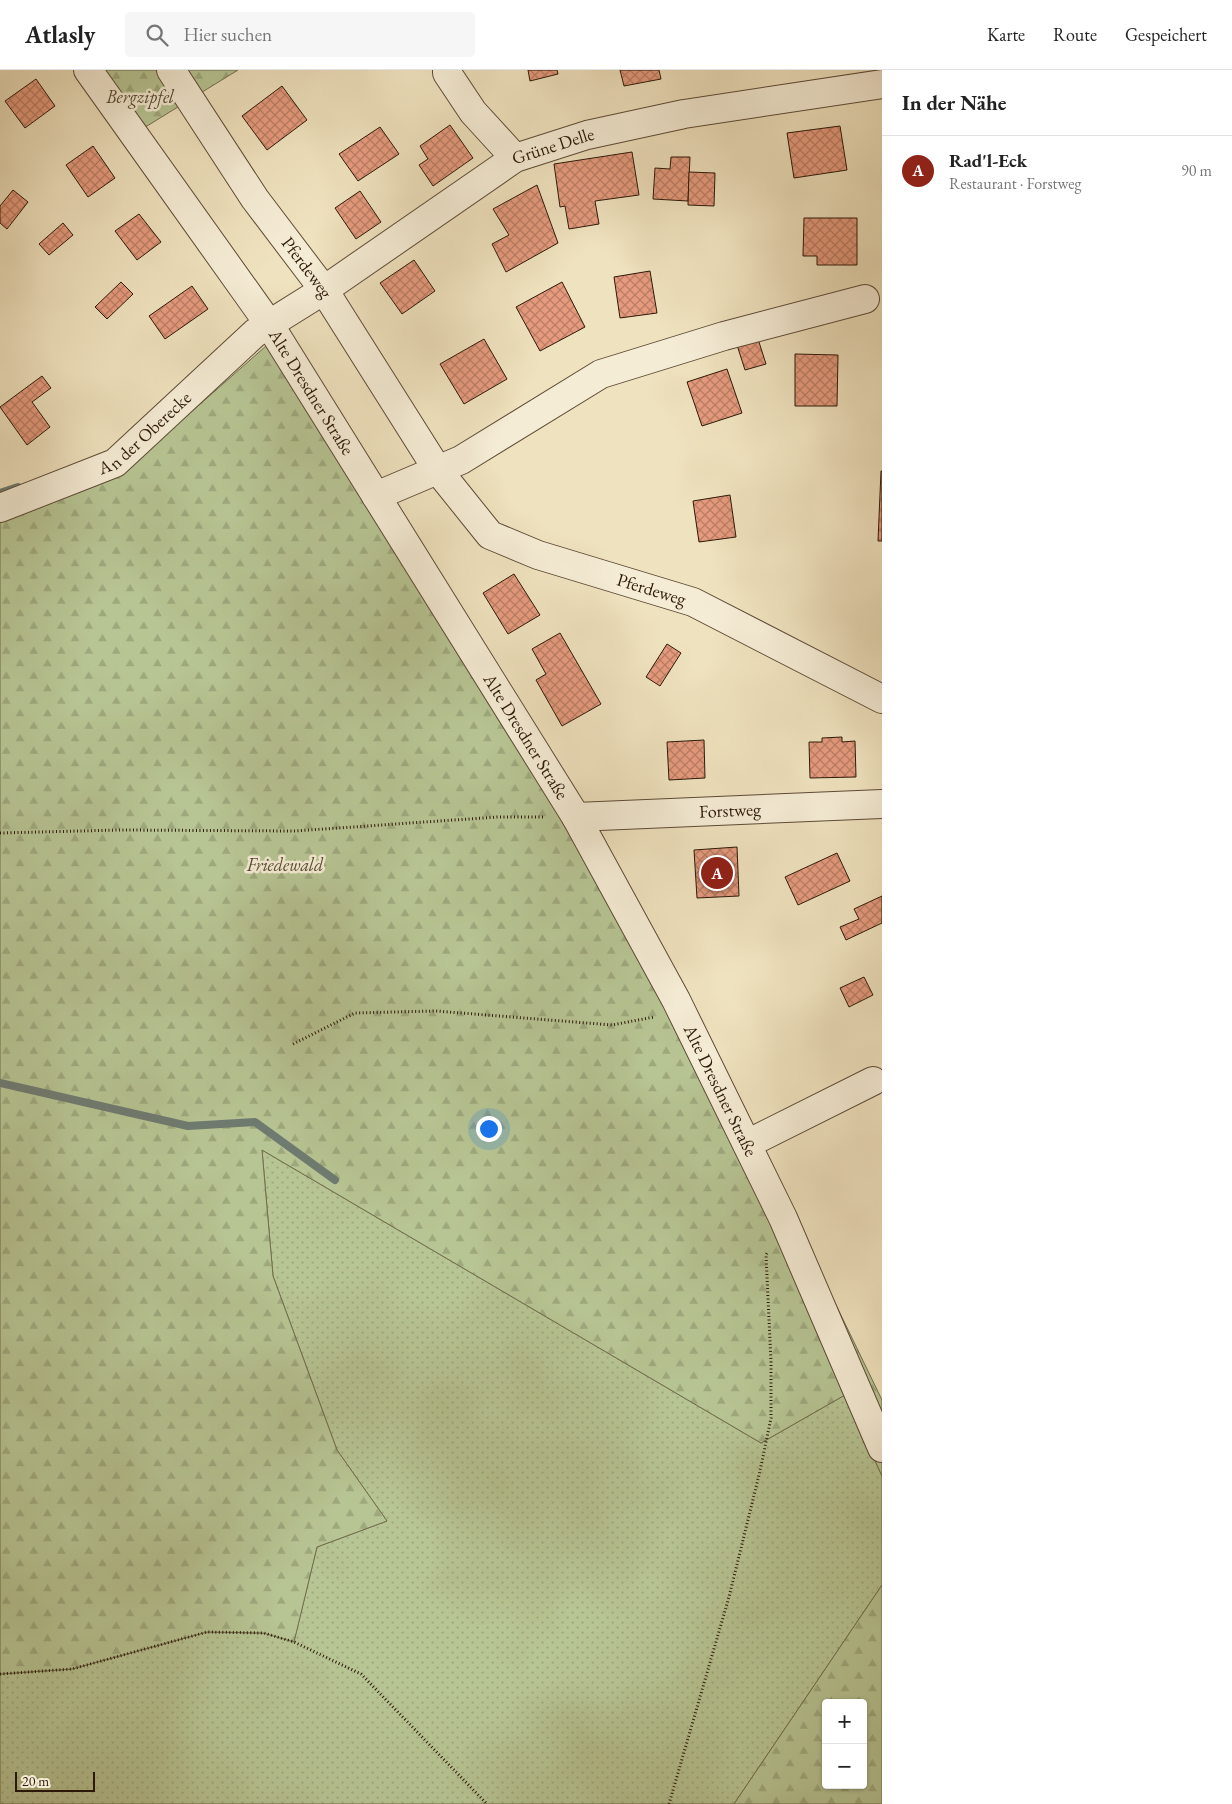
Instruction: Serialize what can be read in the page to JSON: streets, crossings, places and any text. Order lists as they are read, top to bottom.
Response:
{
  "streets": {
    "street": [
      "Grüne Delle",
      "Pferdeweg",
      "Alte Dresdner Straße",
      "An der Oberecke",
      "Forstweg"
    ]
  },
  "crossings": [
    ["Grüne Delle", "Pferdeweg"],
    ["Grüne Delle", "Alte Dresdner Straße"],
    ["Grüne Delle", "An der Oberecke"],
    ["Alte Dresdner Straße", "An der Oberecke"],
    ["Alte Dresdner Straße", "Forstweg"]
  ],
  "parks": ["Bergzipfel", "Friedewald"],
  "scale_bar": "20 m",
  "page": {
    "header": "Atlasly",
    "search": "Hier suchen",
    "nav": ["Karte", "Route", "Gespeichert"],
    "heading": "In der Nähe",
    "list": [
      {
        "mark": "A",
        "name": "Rad'l-Eck",
        "note": "Restaurant · Forstweg",
        "value": "90 m"
      }
    ],
    "pins": "A",
    "map_buttons": ["+", "−"],
    "scale": "20 m"
  }
}
